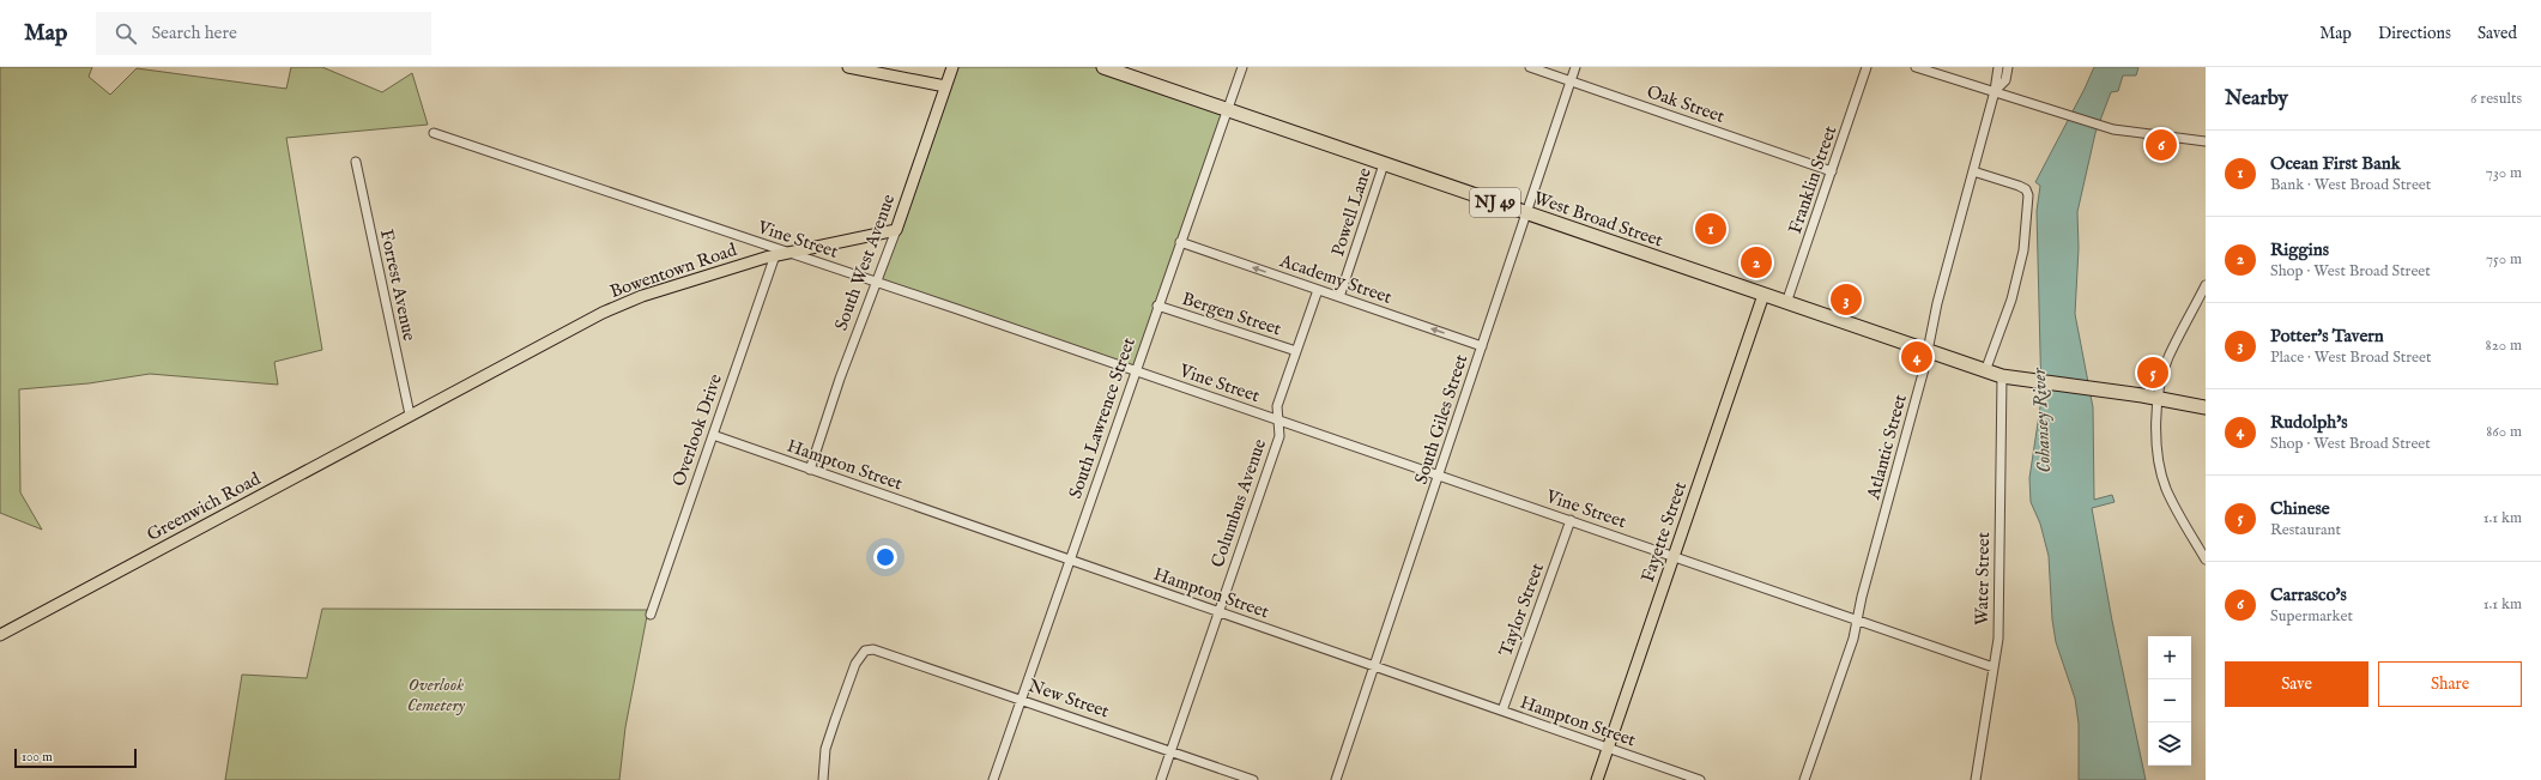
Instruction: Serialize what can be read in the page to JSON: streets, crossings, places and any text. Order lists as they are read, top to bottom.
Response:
{
  "streets": {
    "highway": ["NJ 49", "West Broad Street"],
    "main road": [
      "South West Avenue",
      "Bowentown Road",
      "Greenwich Road",
      "Fayette Street"
    ],
    "street": [
      "Oak Street",
      "Franklin Street",
      "Powell Lane",
      "Vine Street",
      "Academy Street",
      "Forrest Avenue",
      "Bergen Street",
      "South Lawrence Street",
      "South Giles Street",
      "Overlook Drive",
      "Atlantic Street",
      "Hampton Street",
      "Columbus Avenue",
      "Water Street",
      "Taylor Street",
      "New Street"
    ]
  },
  "crossings": [
    ["Oak Street", "Franklin Street"],
    ["Oak Street", "South Giles Street"],
    ["Franklin Street", "West Broad Street"],
    ["NJ 49", "West Broad Street"],
    ["Powell Lane", "West Broad Street"],
    ["Powell Lane", "Academy Street"],
    ["West Broad Street", "South Lawrence Street"],
    ["West Broad Street", "South Giles Street"],
    ["West Broad Street", "Atlantic Street"],
    ["West Broad Street", "Fayette Street"],
    ["West Broad Street", "Water Street"],
    ["Vine Street", "South West Avenue"],
    ["Vine Street", "Bowentown Road"],
    ["Vine Street", "South Lawrence Street"],
    ["Vine Street", "South Giles Street"],
    ["Vine Street", "Atlantic Street"],
    ["Vine Street", "Columbus Avenue"],
    ["Vine Street", "Fayette Street"],
    ["Vine Street", "Water Street"],
    ["Vine Street", "Taylor Street"],
    ["South West Avenue", "Bowentown Road"],
    ["South West Avenue", "Hampton Street"],
    ["Bowentown Road", "Overlook Drive"],
    ["Bowentown Road", "Greenwich Road"],
    ["Academy Street", "South Lawrence Street"],
    ["Academy Street", "South Giles Street"],
    ["Academy Street", "Columbus Avenue"],
    ["Forrest Avenue", "Greenwich Road"],
    ["Bergen Street", "South Lawrence Street"],
    ["Bergen Street", "Columbus Avenue"],
    ["South Lawrence Street", "Hampton Street"],
    ["South Lawrence Street", "New Street"],
    ["South Giles Street", "Hampton Street"],
    ["Overlook Drive", "Hampton Street"],
    ["Hampton Street", "Columbus Avenue"],
    ["Hampton Street", "Fayette Street"],
    ["Hampton Street", "Taylor Street"],
    ["Columbus Avenue", "New Street"]
  ],
  "one_way": ["Academy Street"],
  "water": ["Cohansey River"],
  "parks": ["Overlook Cemetery"],
  "scale_bar": "100 m",
  "page": {
    "header": "Map",
    "search": "Search here",
    "nav": ["Map", "Directions", "Saved"],
    "heading": ["Nearby", "6 results"],
    "pins": [
      "6",
      "1",
      "2",
      "3",
      "4",
      "5"
    ],
    "list": [
      {
        "mark": "1",
        "name": "Ocean First Bank",
        "note": "Bank · West Broad Street",
        "value": "730 m"
      },
      {
        "mark": "2",
        "name": "Riggins",
        "note": "Shop · West Broad Street",
        "value": "750 m"
      },
      {
        "mark": "3",
        "name": "Potter's Tavern",
        "note": "Place · West Broad Street",
        "value": "820 m"
      },
      {
        "mark": "4",
        "name": "Rudolph's",
        "note": "Shop · West Broad Street",
        "value": "860 m"
      },
      {
        "mark": "5",
        "name": "Chinese",
        "note": "Restaurant",
        "value": "1.1 km"
      },
      {
        "mark": "6",
        "name": "Carrasco's",
        "note": "Supermarket",
        "value": "1.1 km"
      }
    ],
    "map_buttons": ["+", "−"],
    "buttons": ["Save", "Share"],
    "scale": "100 m"
  }
}
